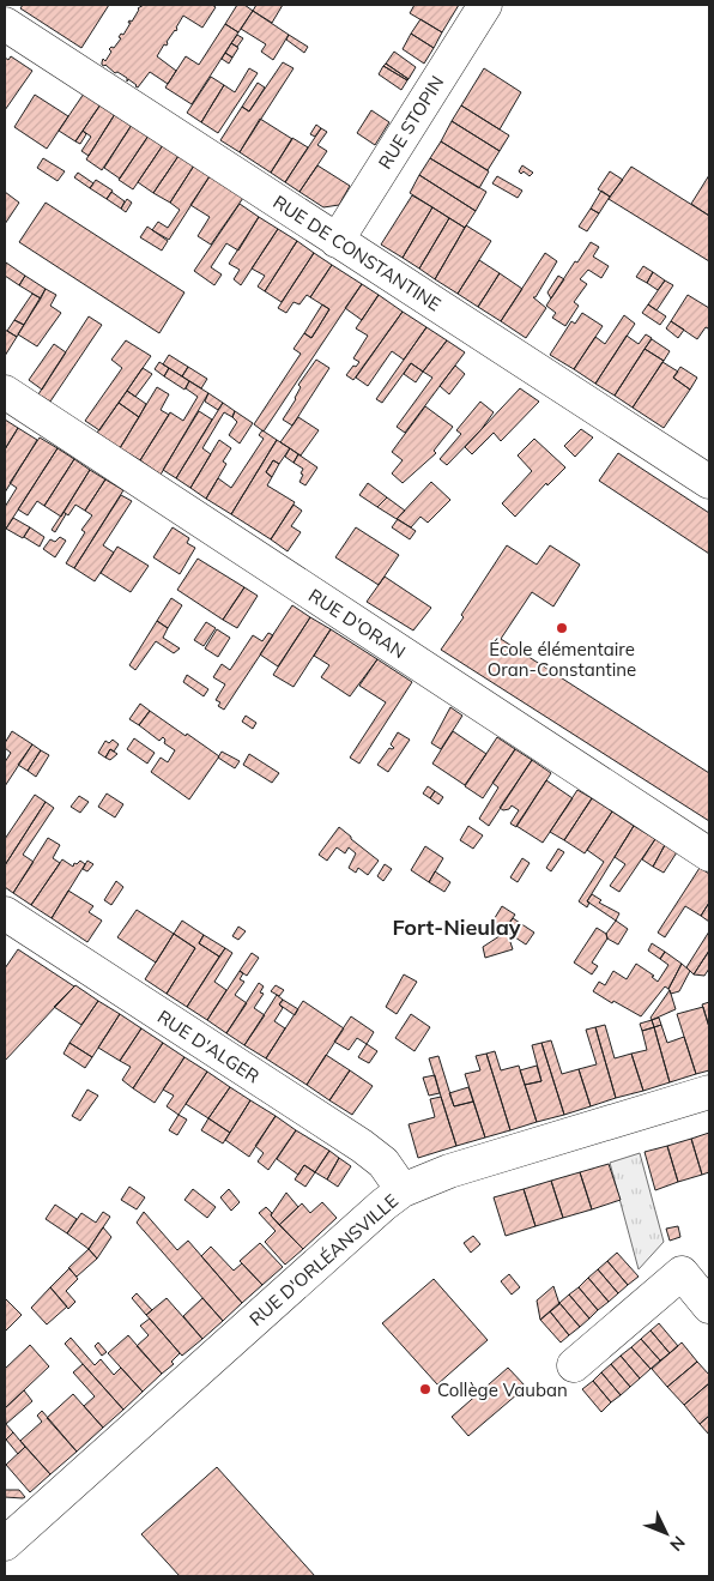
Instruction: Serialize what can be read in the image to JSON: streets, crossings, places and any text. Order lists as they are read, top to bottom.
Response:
{
  "streets": {
    "street": [
      "RUE STOPIN",
      "RUE DE CONSTANTINE",
      "RUE D'ORAN",
      "RUE D'ALGER",
      "RUE D'ORLÉANSVILLE"
    ]
  },
  "crossings": [
    ["RUE STOPIN", "RUE DE CONSTANTINE"],
    ["RUE D'ALGER", "RUE D'ORLÉANSVILLE"]
  ],
  "districts": ["Fort-Nieulay"],
  "places": ["École élémentaire Oran-Constantine", "Collège Vauban"],
  "north": "bottom right"
}
